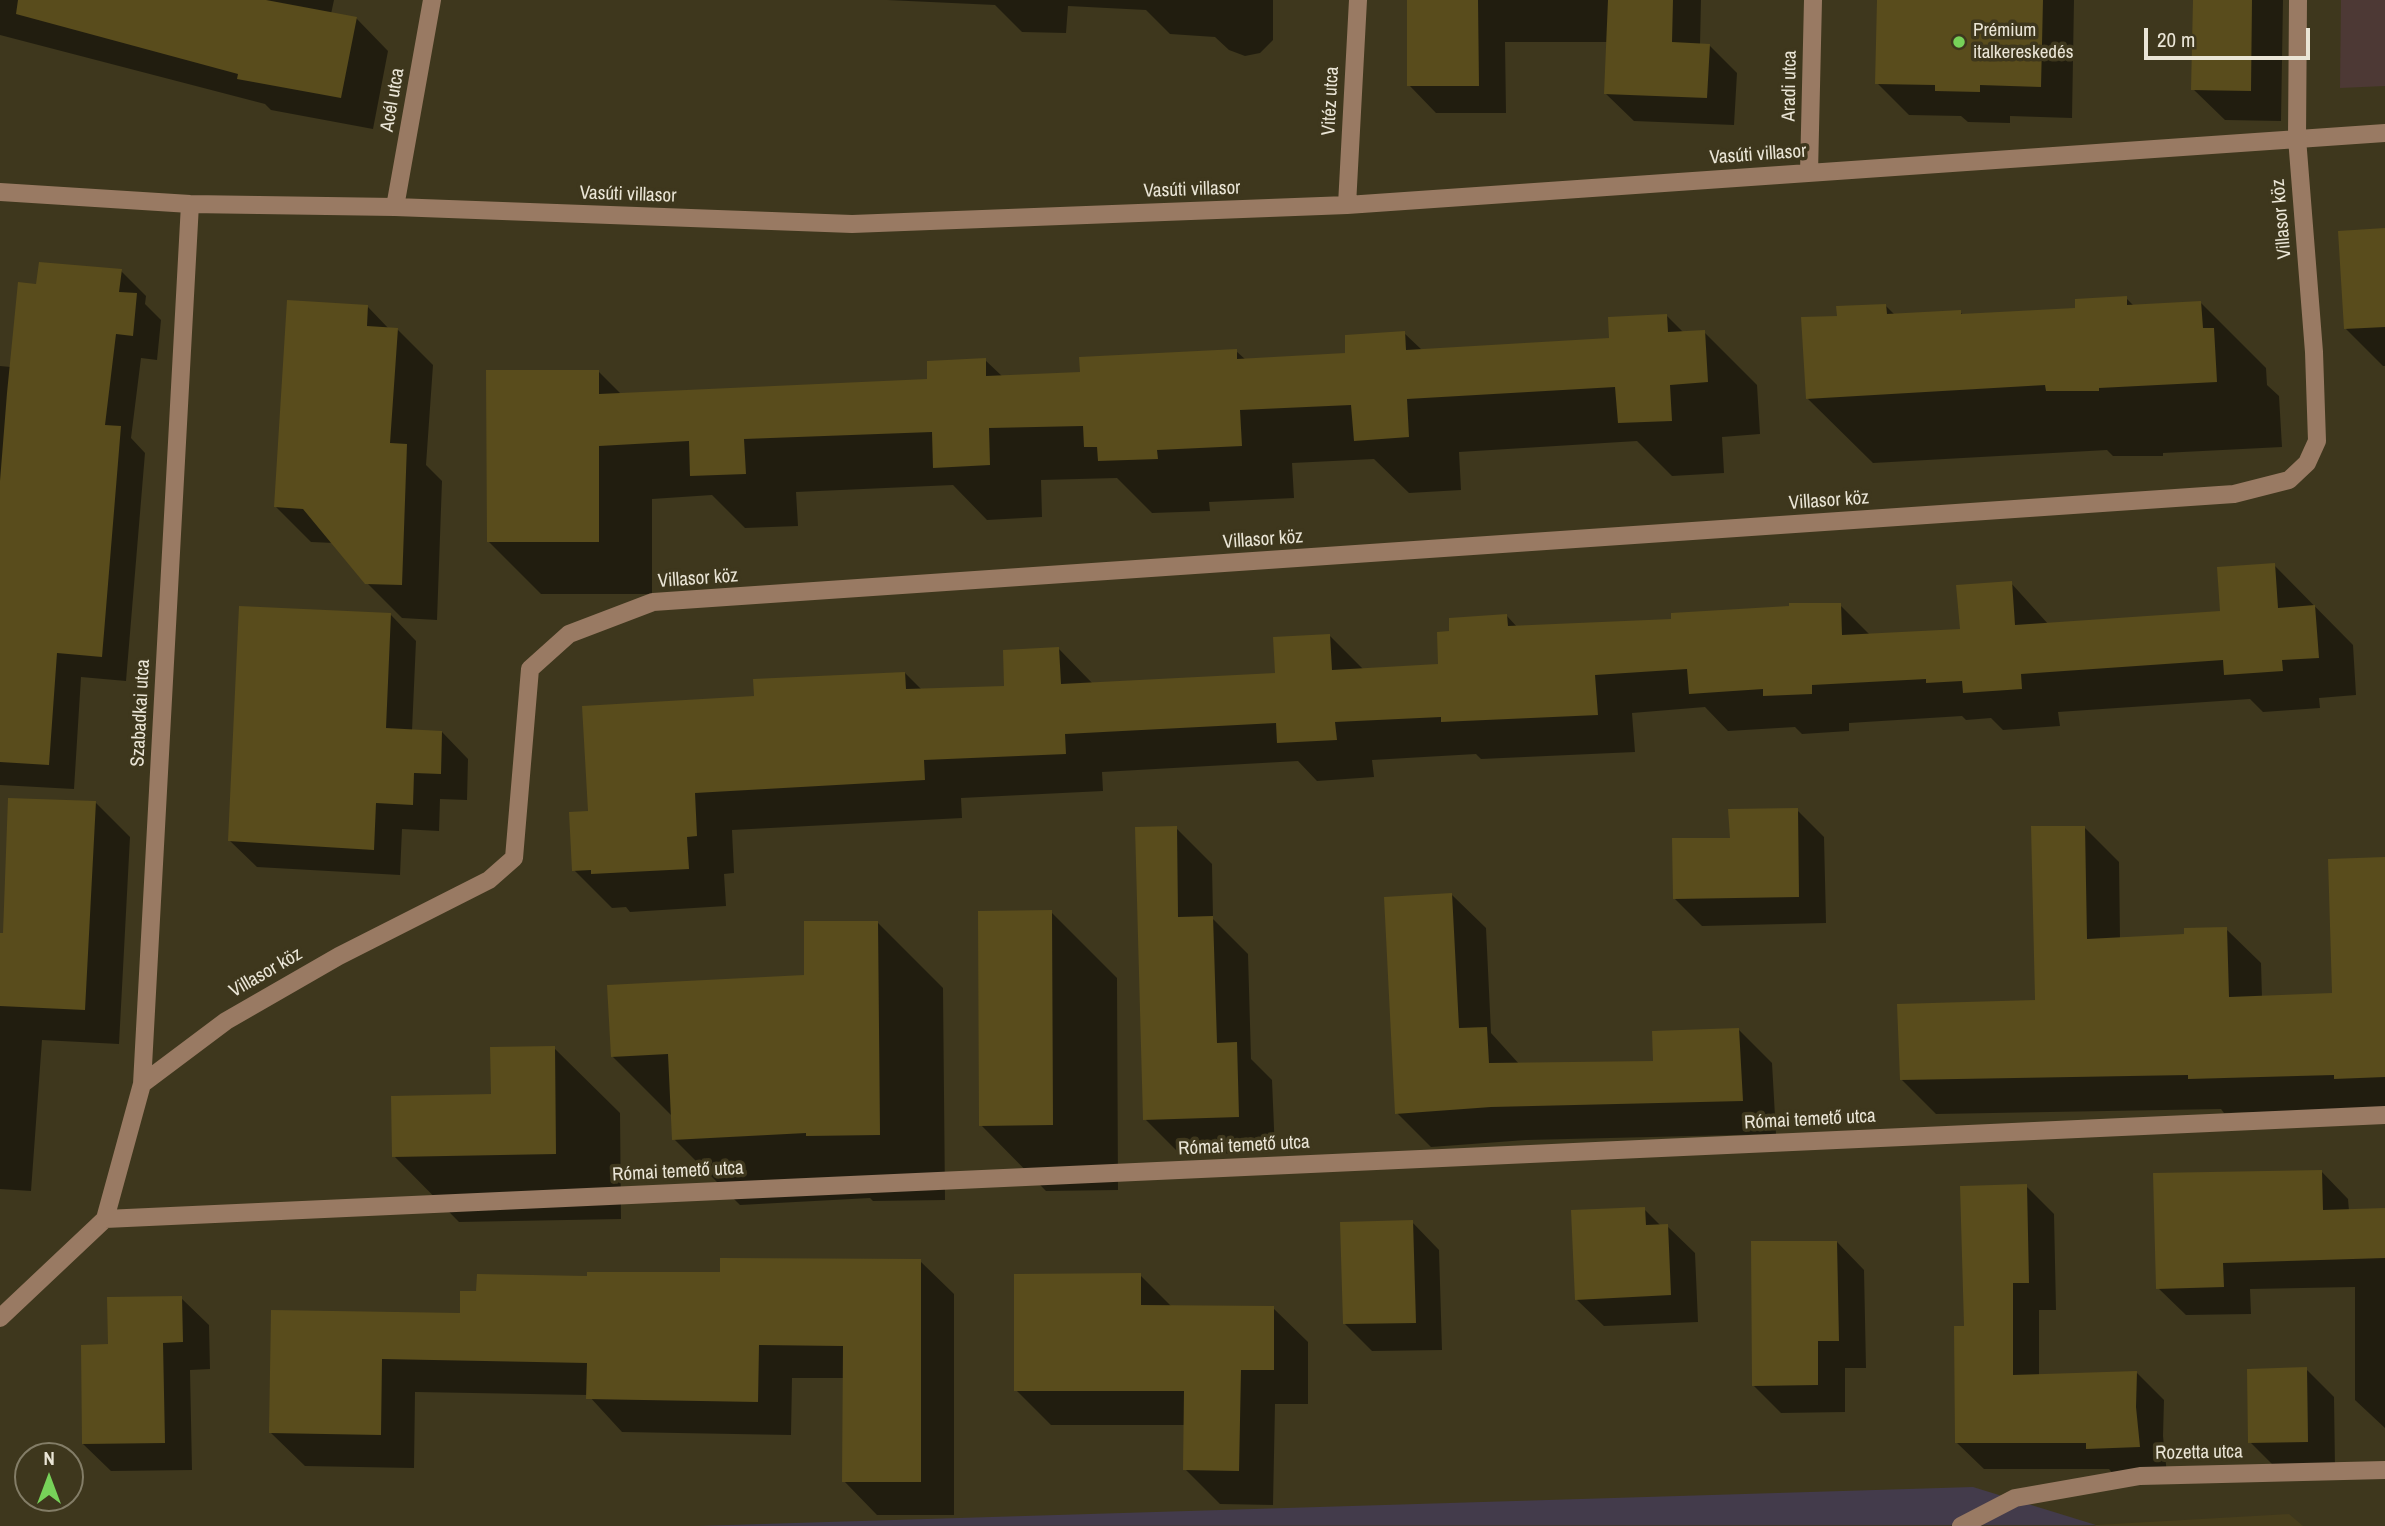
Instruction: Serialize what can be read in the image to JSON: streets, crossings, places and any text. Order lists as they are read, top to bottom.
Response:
{
  "streets": {
    "street": [
      "Aradi utca",
      "Acél utca",
      "Vitéz utca",
      "Vasúti villasor",
      "Villasor köz",
      "Szabadkai utca",
      "Római temető utca",
      "Rozetta utca"
    ]
  },
  "crossings": [
    ["Aradi utca", "Vasúti villasor"],
    ["Acél utca", "Vasúti villasor"],
    ["Vitéz utca", "Vasúti villasor"],
    ["Vasúti villasor", "Villasor köz"],
    ["Vasúti villasor", "Szabadkai utca"],
    ["Villasor köz", "Szabadkai utca"],
    ["Szabadkai utca", "Római temető utca"]
  ],
  "places": ["Prémium italkereskedés"],
  "scale_bar": "20 m",
  "north": "top"
}
